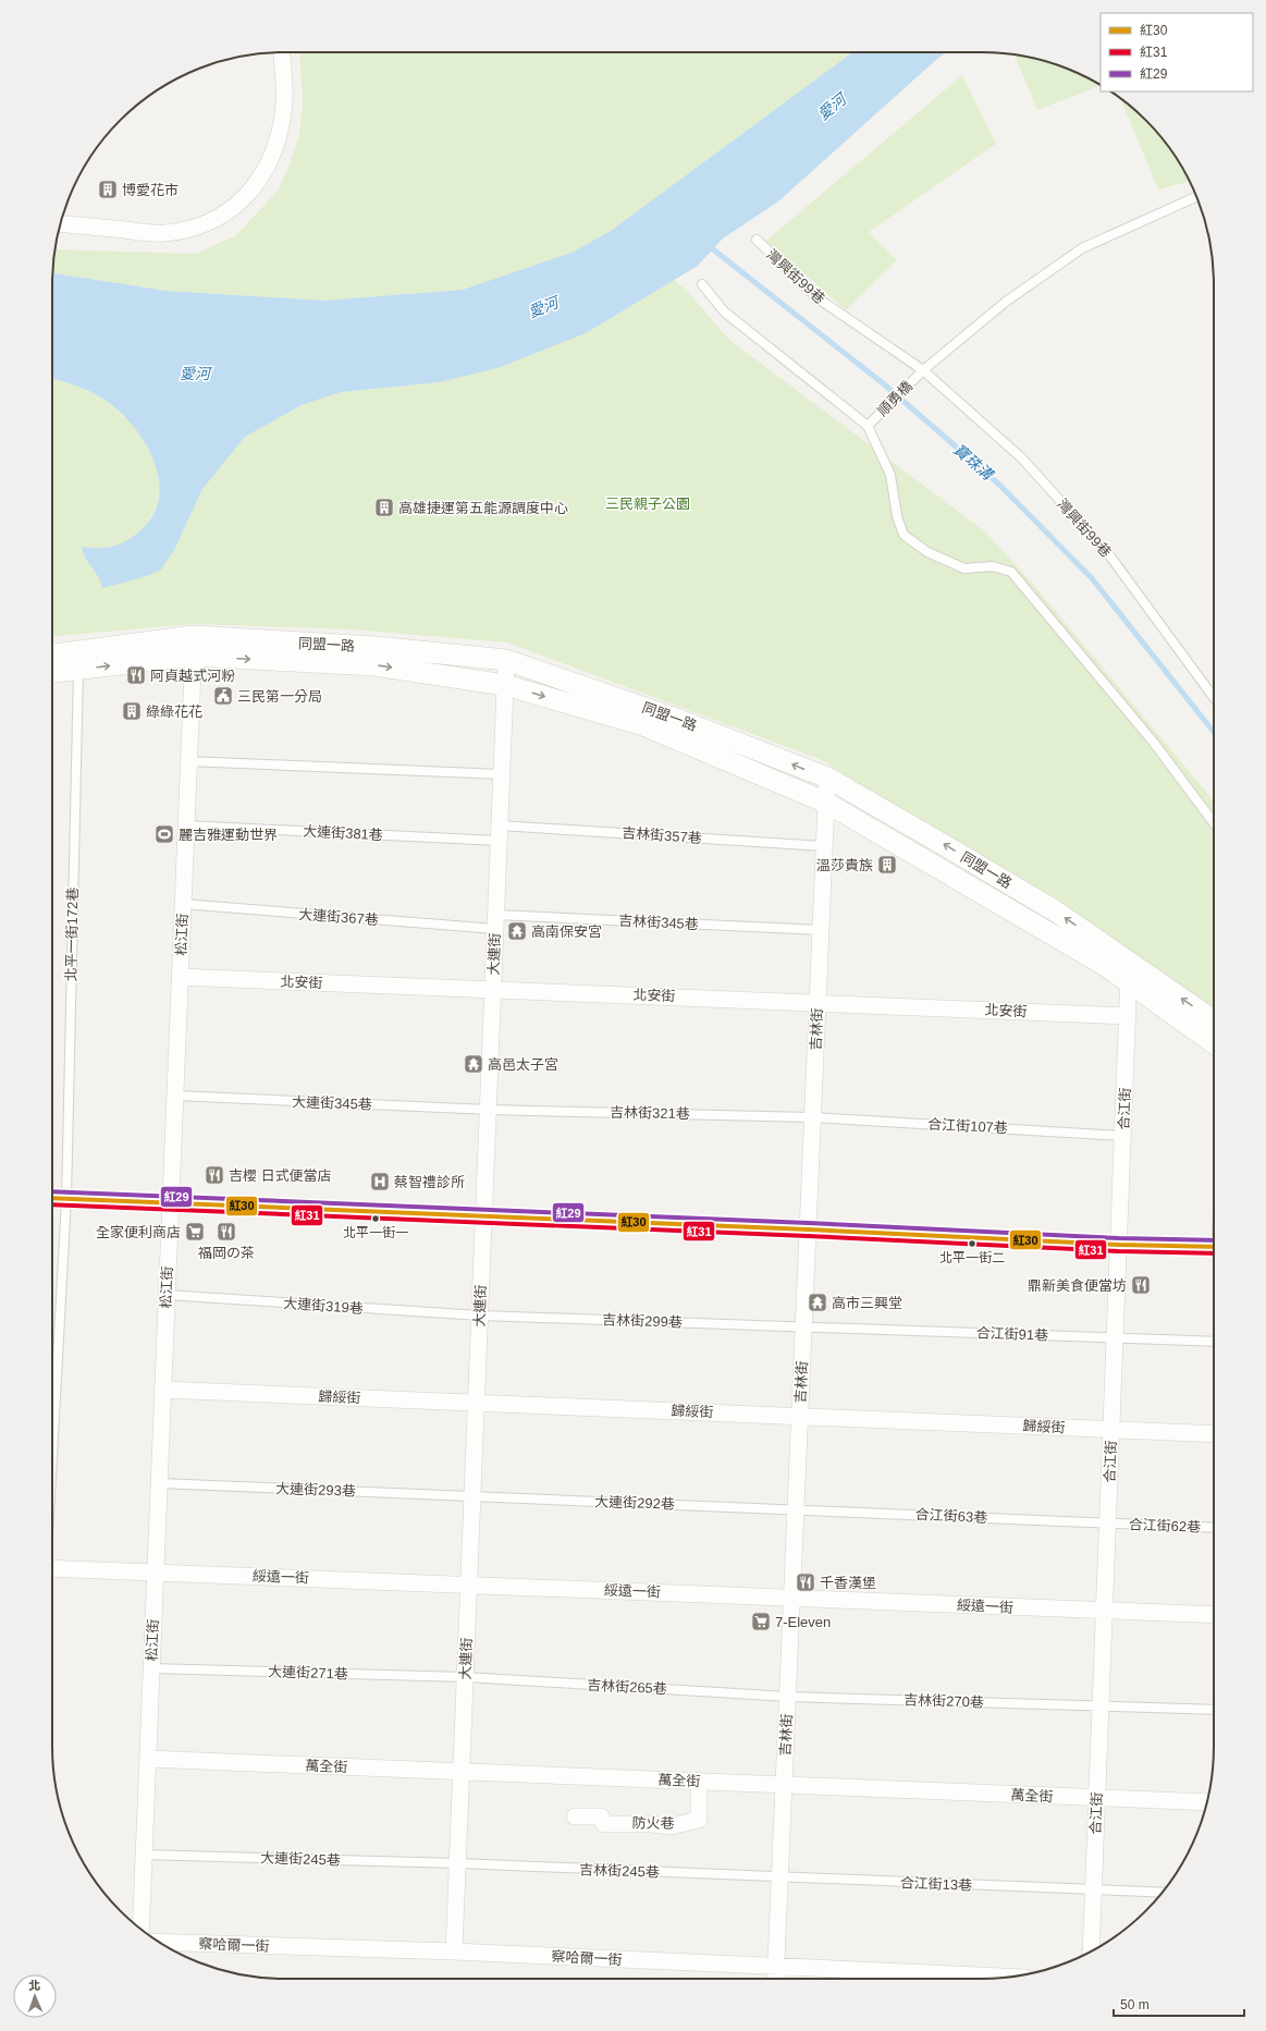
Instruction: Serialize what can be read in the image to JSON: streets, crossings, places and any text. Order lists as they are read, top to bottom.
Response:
{
  "streets": {
    "street": [
      "同盟一路",
      "松江街",
      "大連街",
      "北安街",
      "吉林街",
      "合江街",
      "歸綏街",
      "綏遠一街",
      "萬全街",
      "防火巷",
      "察哈爾一街"
    ],
    "lane": [
      "灣興街99巷",
      "順勇橋",
      "大連街381巷",
      "吉林街357巷",
      "大連街367巷",
      "吉林街345巷",
      "北平一街172巷",
      "大連街345巷",
      "吉林街321巷",
      "合江街107巷",
      "大連街319巷",
      "吉林街299巷",
      "合江街91巷",
      "大連街293巷",
      "大連街292巷",
      "合江街63巷",
      "合江街62巷",
      "大連街271巷",
      "吉林街265巷",
      "吉林街270巷",
      "大連街245巷",
      "吉林街245巷",
      "合江街13巷"
    ]
  },
  "crossings": [
    ["灣興街99巷", "順勇橋"],
    ["同盟一路", "北平一街172巷"],
    ["同盟一路", "松江街"],
    ["同盟一路", "大連街"],
    ["同盟一路", "吉林街"],
    ["同盟一路", "合江街"],
    ["大連街381巷", "吉林街357巷"],
    ["大連街381巷", "松江街"],
    ["大連街381巷", "大連街"],
    ["吉林街357巷", "大連街"],
    ["吉林街357巷", "吉林街"],
    ["大連街367巷", "吉林街345巷"],
    ["大連街367巷", "松江街"],
    ["大連街367巷", "大連街"],
    ["吉林街345巷", "大連街"],
    ["吉林街345巷", "吉林街"],
    ["松江街", "北安街"],
    ["松江街", "大連街345巷"],
    ["松江街", "大連街319巷"],
    ["松江街", "歸綏街"],
    ["松江街", "大連街293巷"],
    ["松江街", "綏遠一街"],
    ["松江街", "大連街271巷"],
    ["松江街", "萬全街"],
    ["松江街", "大連街245巷"],
    ["大連街", "北安街"],
    ["大連街", "大連街345巷"],
    ["大連街", "吉林街321巷"],
    ["大連街", "大連街319巷"],
    ["大連街", "吉林街299巷"],
    ["大連街", "歸綏街"],
    ["大連街", "大連街293巷"],
    ["大連街", "大連街292巷"],
    ["大連街", "綏遠一街"],
    ["大連街", "大連街271巷"],
    ["大連街", "吉林街265巷"],
    ["大連街", "萬全街"],
    ["大連街", "大連街245巷"],
    ["大連街", "吉林街245巷"],
    ["大連街", "察哈爾一街"],
    ["北安街", "吉林街"],
    ["北安街", "合江街"],
    ["吉林街", "吉林街321巷"],
    ["吉林街", "合江街107巷"],
    ["吉林街", "吉林街299巷"],
    ["吉林街", "合江街91巷"],
    ["吉林街", "歸綏街"],
    ["吉林街", "大連街292巷"],
    ["吉林街", "合江街63巷"],
    ["吉林街", "綏遠一街"],
    ["吉林街", "吉林街265巷"],
    ["吉林街", "吉林街270巷"],
    ["吉林街", "萬全街"],
    ["吉林街", "吉林街245巷"],
    ["吉林街", "合江街13巷"],
    ["吉林街", "察哈爾一街"],
    ["大連街345巷", "吉林街321巷"],
    ["合江街", "合江街107巷"],
    ["合江街", "合江街91巷"],
    ["合江街", "歸綏街"],
    ["合江街", "合江街63巷"],
    ["合江街", "合江街62巷"],
    ["合江街", "綏遠一街"],
    ["合江街", "吉林街270巷"],
    ["合江街", "萬全街"],
    ["合江街", "合江街13巷"],
    ["吉林街321巷", "合江街107巷"],
    ["大連街319巷", "吉林街299巷"],
    ["吉林街299巷", "合江街91巷"],
    ["大連街293巷", "大連街292巷"],
    ["大連街292巷", "合江街63巷"],
    ["合江街63巷", "合江街62巷"],
    ["大連街271巷", "吉林街265巷"],
    ["吉林街265巷", "吉林街270巷"],
    ["萬全街", "防火巷"],
    ["大連街245巷", "吉林街245巷"],
    ["吉林街245巷", "合江街13巷"]
  ],
  "water": ["愛河", "寶珠溝"],
  "parks": ["三民親子公園"],
  "places": {
    "building": [
      "博愛花市",
      "高雄捷運第五能源調度中心",
      "綠綠花花",
      "溫莎貴族"
    ],
    "restaurant": [
      "阿貞越式河粉",
      "吉櫻 日式便當店",
      "福岡の茶",
      "鼎新美食便當坊",
      "千香漢堡"
    ],
    "public building": ["三民第一分局"],
    "sports": ["麗吉雅運動世界"],
    "temple": ["高南保安宮", "高邑太子宮", "高市三興堂"],
    "hospital": ["蔡智禮診所"],
    "other": ["北平一街一", "北平一街二"],
    "supermarket": ["全家便利商店", "7-Eleven"]
  },
  "lines": ["transit line 紅29", "transit line 紅30", "transit line 紅31"],
  "legend": ["紅30", "紅31", "紅29"],
  "scale_bar": "50 m",
  "north": "top"
}
